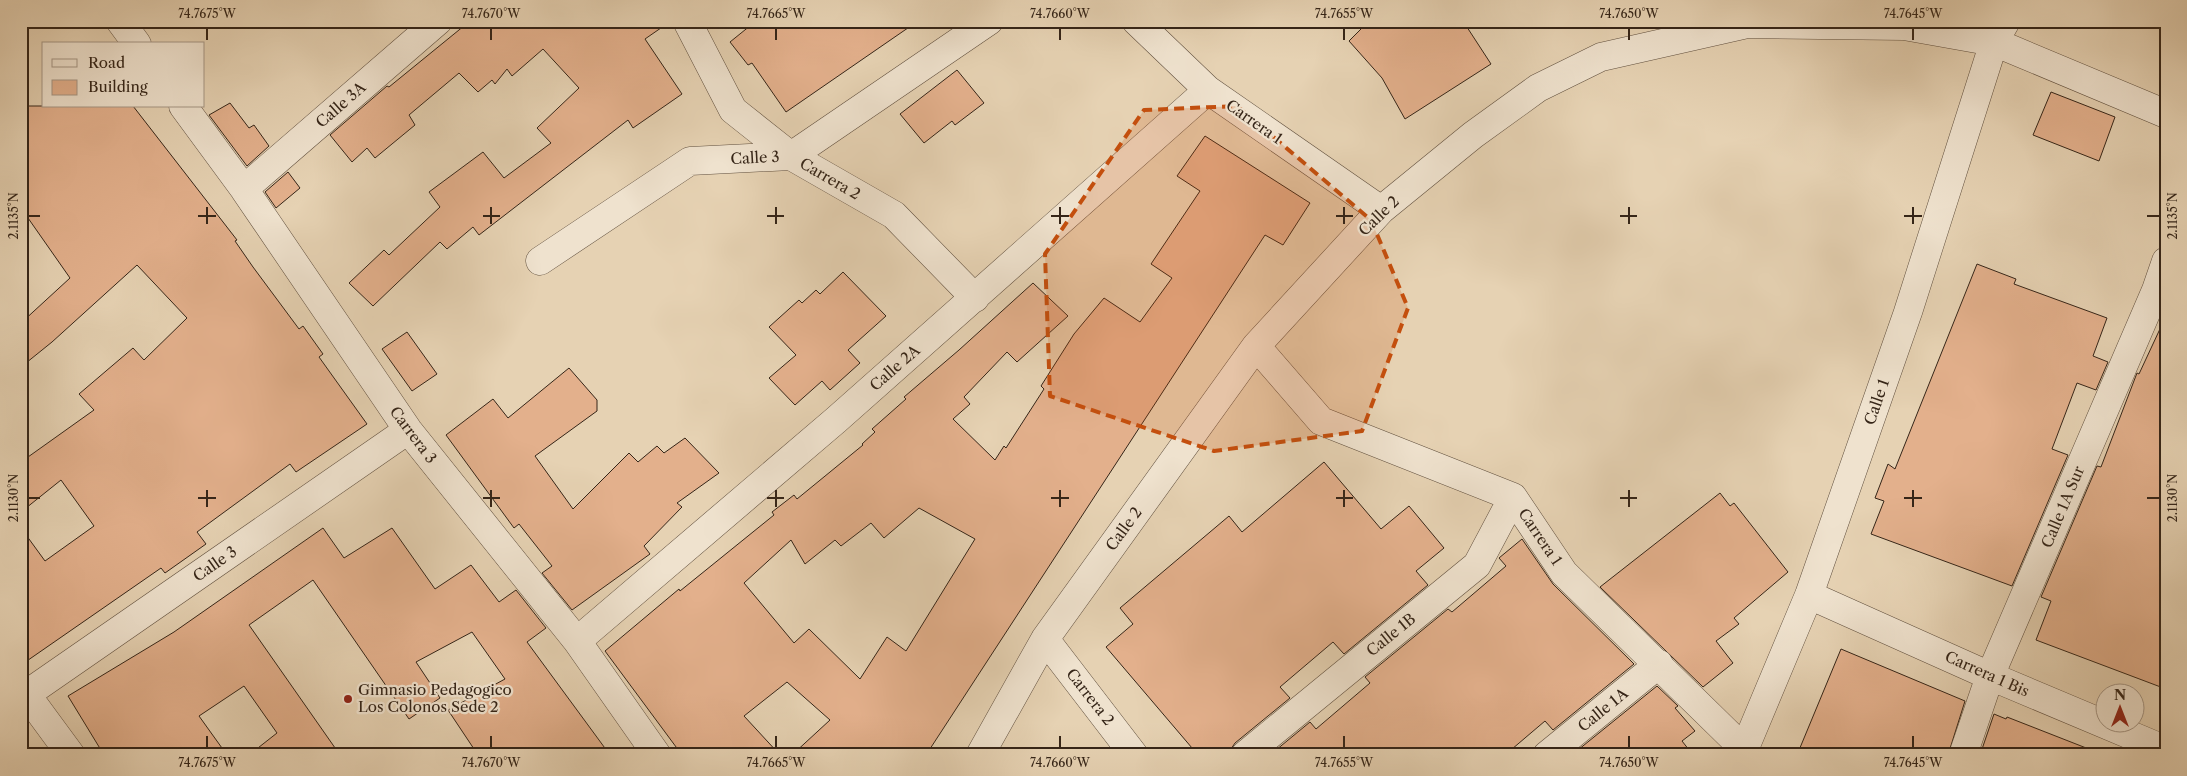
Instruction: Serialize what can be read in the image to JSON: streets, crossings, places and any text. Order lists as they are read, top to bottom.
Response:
{
  "streets": {
    "street": [
      "Calle 3A",
      "Carrera 1",
      "Calle 3",
      "Carrera 2",
      "Calle 2",
      "Calle 2A",
      "Calle 1",
      "Carrera 3",
      "Calle 1A Sur",
      "Calle 1B",
      "Carrera 1 Bis",
      "Calle 1A"
    ]
  },
  "crossings": [
    ["Calle 3A", "Carrera 3"],
    ["Carrera 1", "Calle 2"],
    ["Carrera 1", "Calle 2A"],
    ["Carrera 1", "Calle 1"],
    ["Carrera 1", "Calle 1B"],
    ["Carrera 1", "Calle 1A"],
    ["Calle 3", "Carrera 2"],
    ["Calle 3", "Carrera 3"],
    ["Carrera 2", "Calle 2"],
    ["Carrera 2", "Calle 2A"],
    ["Calle 2", "Calle 1"],
    ["Calle 2A", "Carrera 3"],
    ["Calle 1", "Carrera 1 Bis"],
    ["Calle 1A Sur", "Carrera 1 Bis"]
  ],
  "places": ["Gimnasio Pedagogico Los Colonos Sede 2"],
  "legend": ["Road", "Building"],
  "north": "top",
  "coordinates": [
    "74.7675°W",
    "74.7670°W",
    "74.7665°W",
    "74.7660°W",
    "74.7655°W",
    "74.7650°W",
    "74.7645°W",
    "2.1135°N",
    "2.1130°N"
  ]
}
